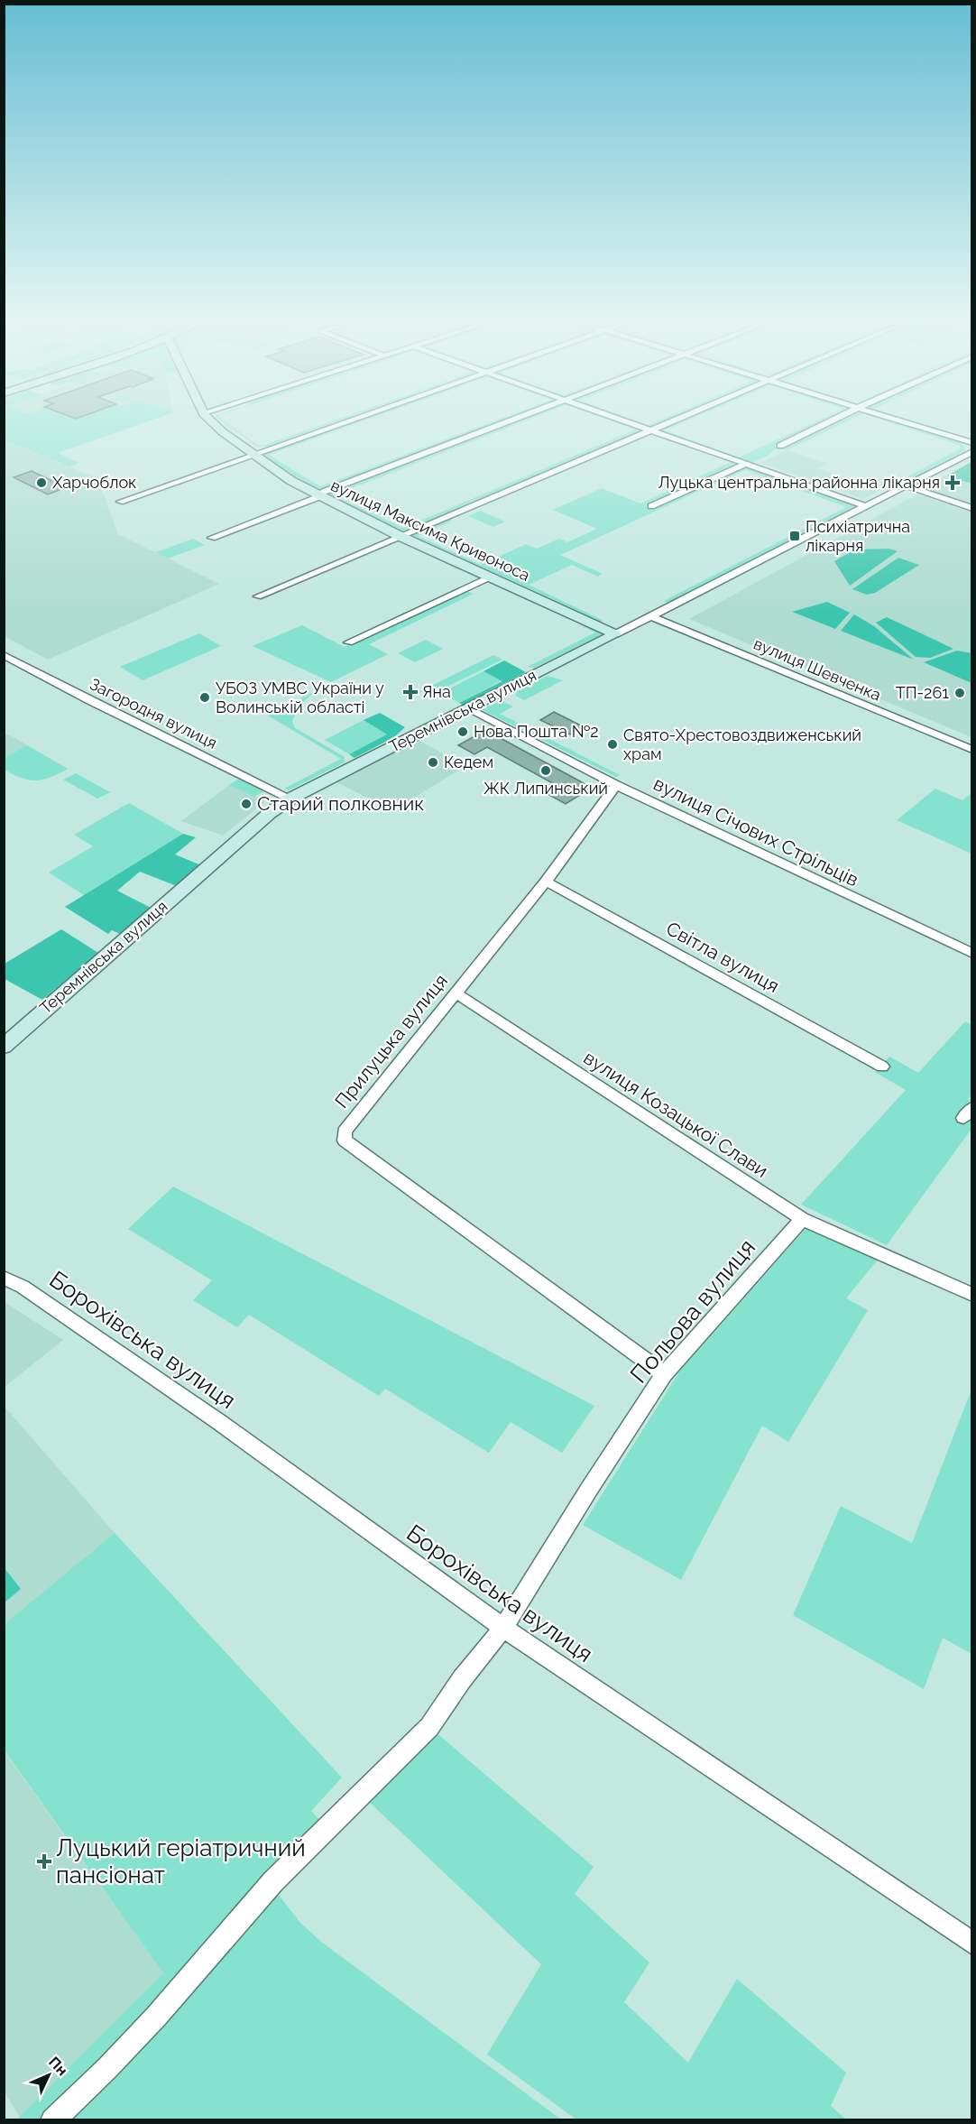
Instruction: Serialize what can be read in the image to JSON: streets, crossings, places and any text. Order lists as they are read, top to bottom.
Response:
{
  "streets": {
    "street": [
      "вулиця Максима Кривоноса",
      "вулиця Шевченка",
      "Теремнівська вулиця",
      "Загородня вулиця",
      "вулиця Січових Стрільців",
      "Світла вулиця",
      "Прилуцька вулиця",
      "вулиця Козацької Слави",
      "Польова вулиця",
      "Борохівська вулиця"
    ]
  },
  "crossings": [
    ["вулиця Максима Кривоноса", "Теремнівська вулиця"],
    ["вулиця Шевченка", "Теремнівська вулиця"],
    ["Теремнівська вулиця", "Загородня вулиця"],
    ["Теремнівська вулиця", "вулиця Січових Стрільців"],
    ["вулиця Січових Стрільців", "Прилуцька вулиця"],
    ["Світла вулиця", "Прилуцька вулиця"],
    ["Прилуцька вулиця", "вулиця Козацької Слави"],
    ["Прилуцька вулиця", "Польова вулиця"],
    ["вулиця Козацької Слави", "Польова вулиця"],
    ["Польова вулиця", "Борохівська вулиця"]
  ],
  "places": {
    "other": [
      "Харчоблок",
      "ТП-261",
      "УБОЗ УМВС України у Волинськiй області",
      "Нова Пошта №2",
      "Свято-Хрестовоздвиженський храм",
      "Кедем",
      "ЖК Липинський",
      "Старий полковник"
    ],
    "health": ["Луцька центральна районна лікарня", "Яна", "Луцький геріатричний пансіонат"],
    "transit": ["Психіатрична лікарня"]
  },
  "north": "top right"
}
